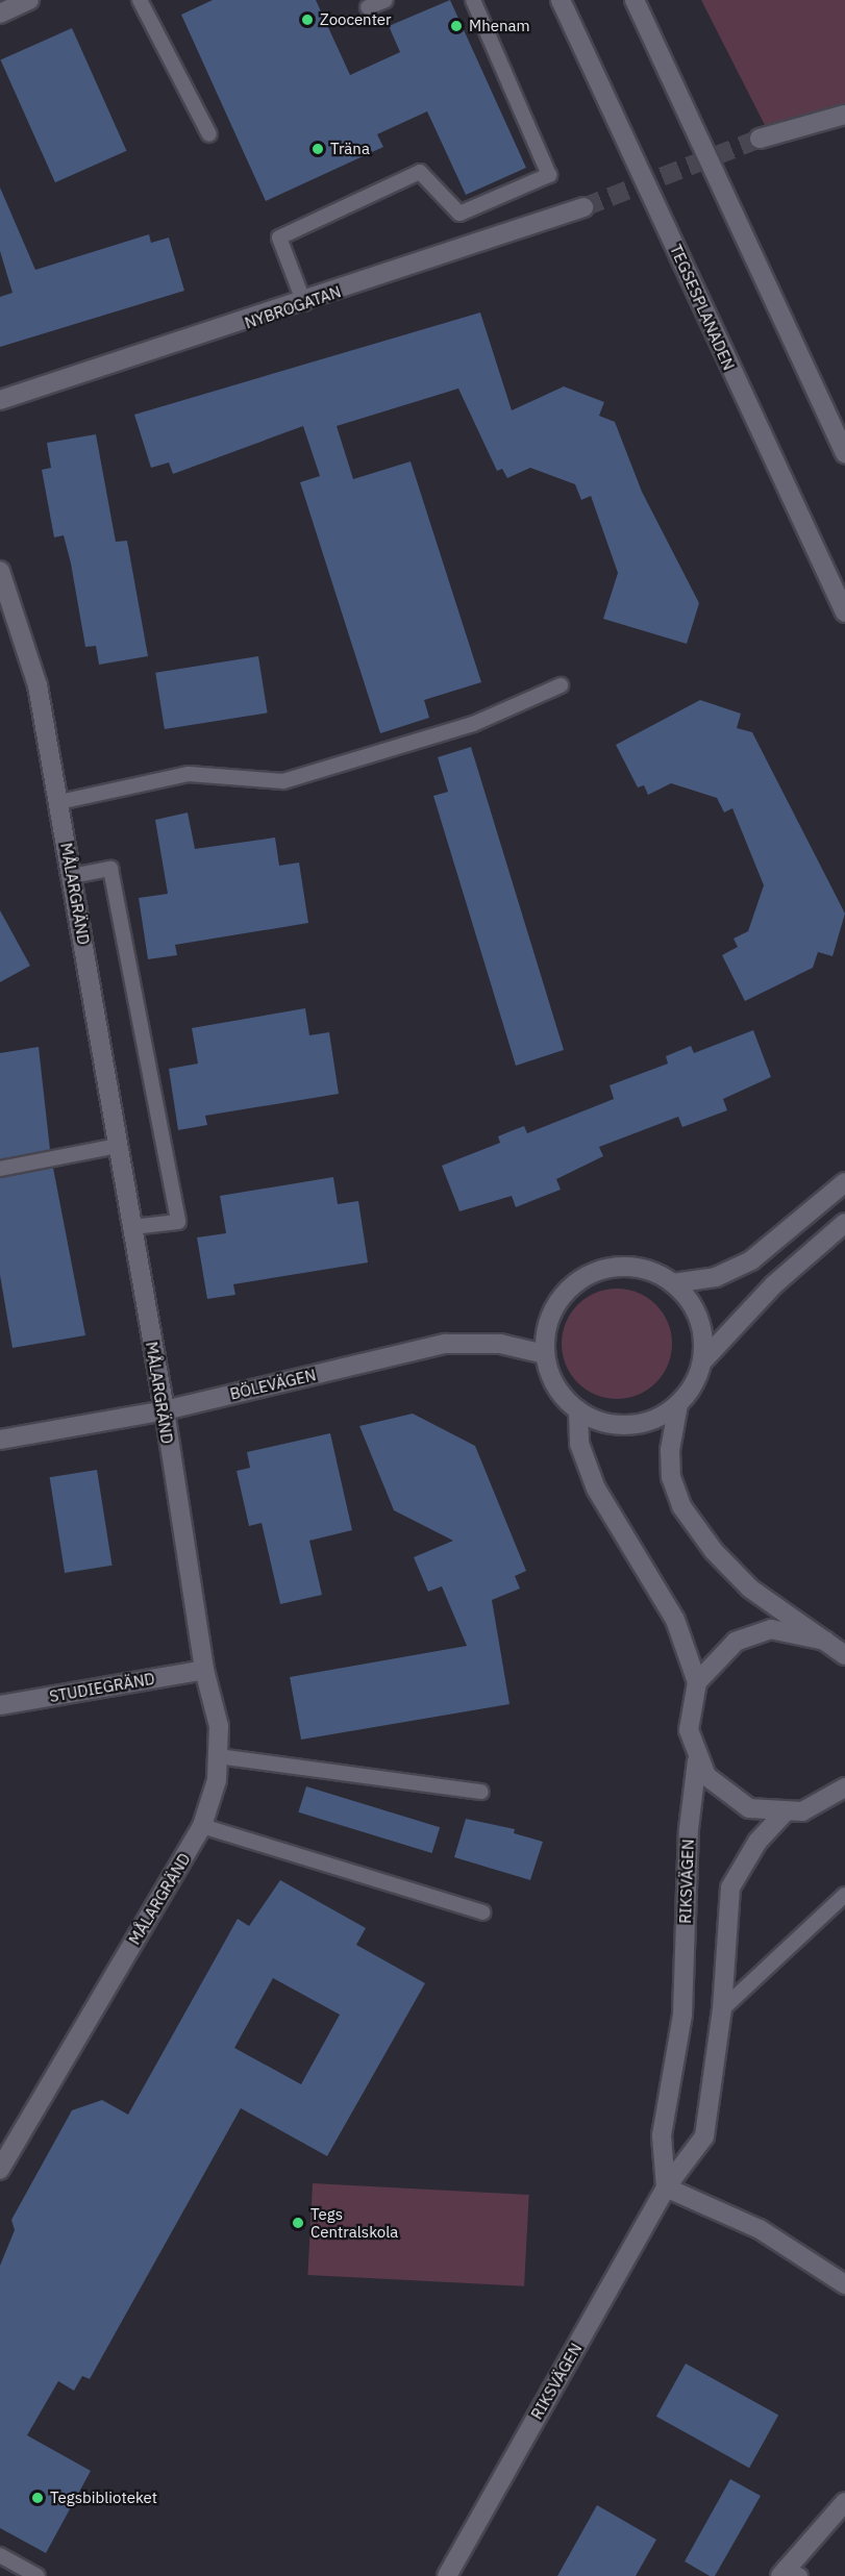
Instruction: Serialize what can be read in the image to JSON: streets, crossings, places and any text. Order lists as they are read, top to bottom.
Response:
{
  "streets": {
    "street": [
      "NYBROGATAN",
      "TEGSESPLANADEN",
      "MÅLARGRÄND",
      "BÖLEVÄGEN",
      "STUDIEGRÄND",
      "RIKSVÄGEN"
    ]
  },
  "crossings": [
    ["MÅLARGRÄND", "BÖLEVÄGEN"],
    ["MÅLARGRÄND", "STUDIEGRÄND"],
    ["BÖLEVÄGEN", "RIKSVÄGEN"]
  ],
  "places": [
    "Zoocenter",
    "Mhenam",
    "Träna",
    "Tegs Centralskola",
    "Tegsbiblioteket"
  ]
}
